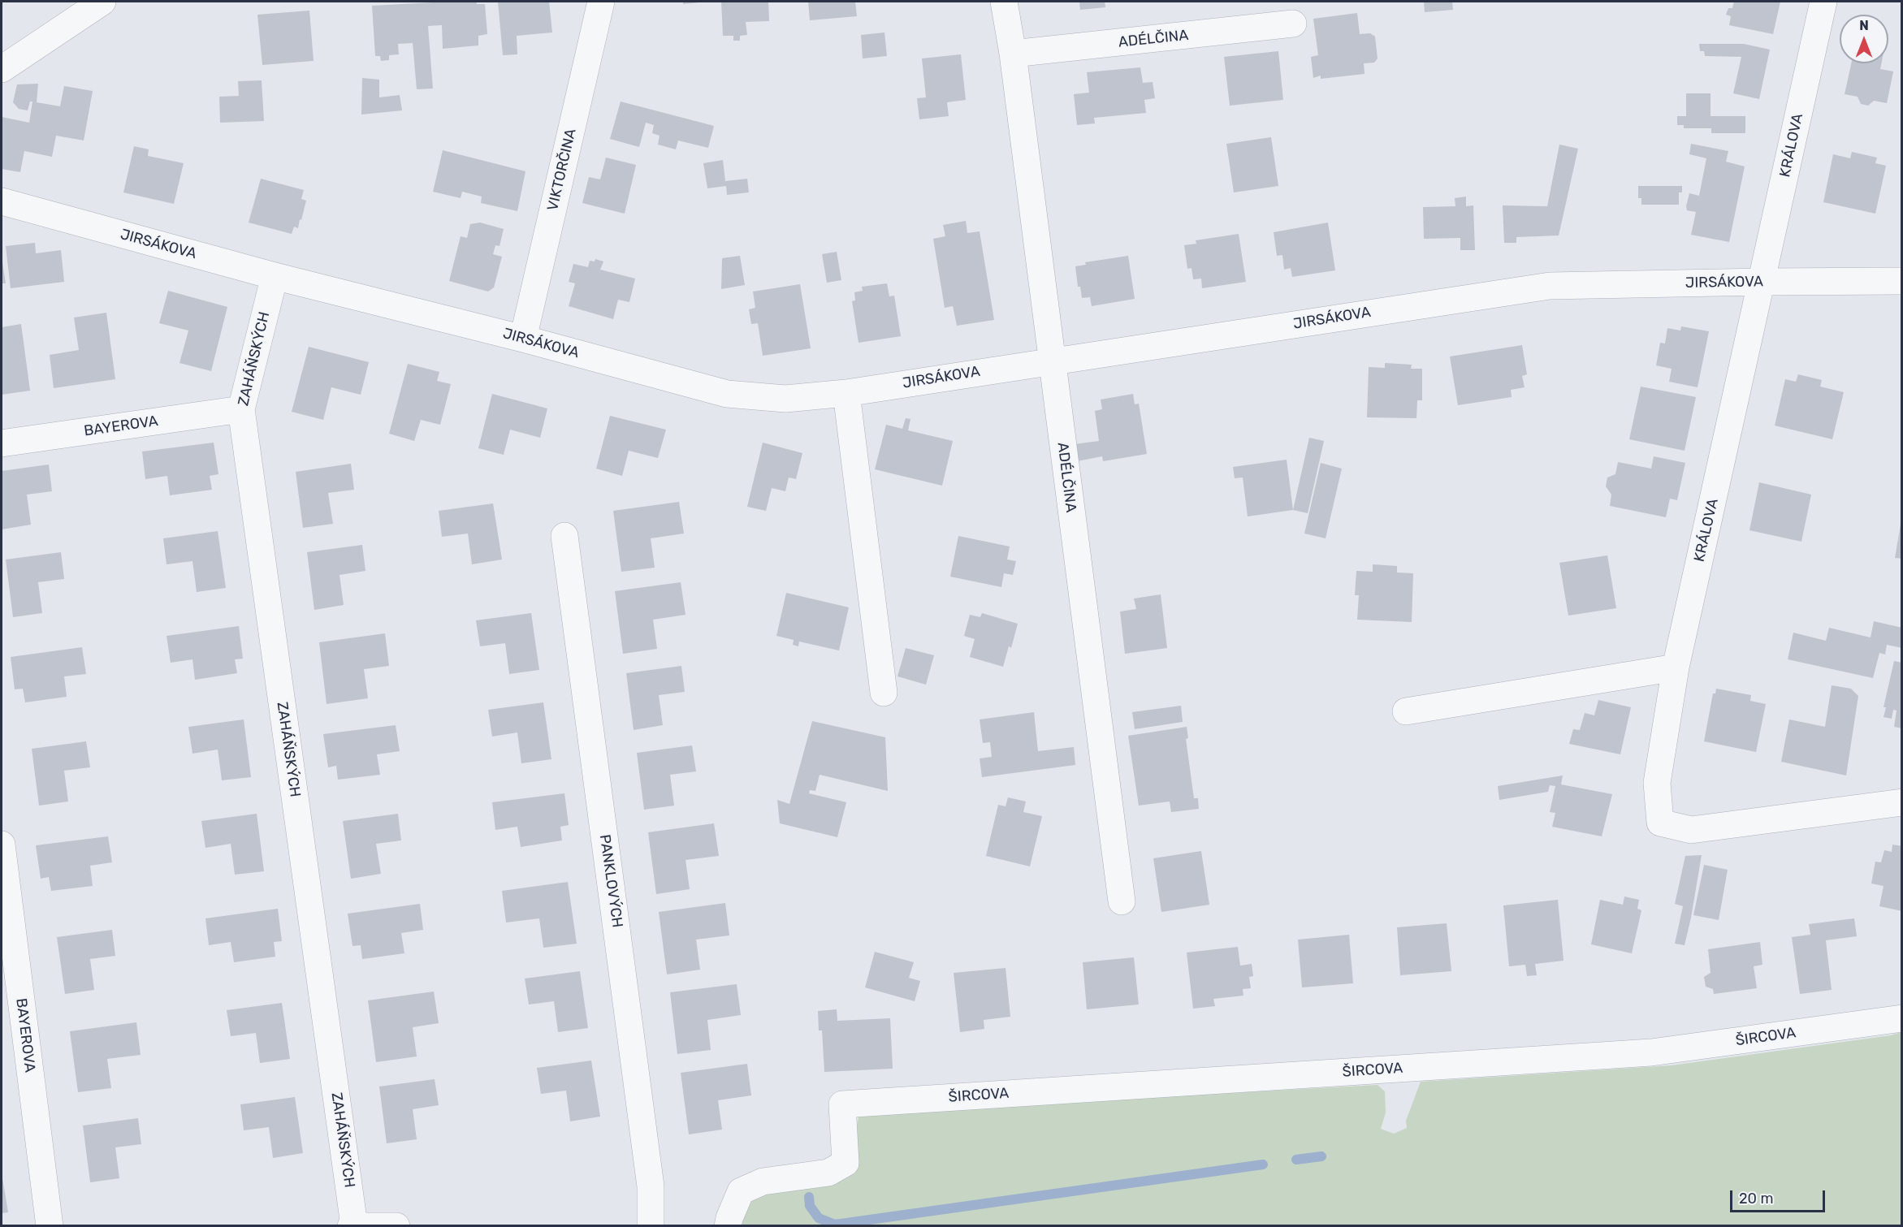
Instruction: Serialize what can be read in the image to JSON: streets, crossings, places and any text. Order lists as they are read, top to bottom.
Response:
{
  "streets": {
    "street": [
      "ADÉLČINA",
      "KRÁLOVA",
      "VIKTORČINA",
      "JIRSÁKOVA",
      "ZAHÁŇSKÝCH",
      "BAYEROVA",
      "PANKLOVÝCH",
      "ŠIRCOVA"
    ]
  },
  "crossings": [
    ["ADÉLČINA", "JIRSÁKOVA"],
    ["KRÁLOVA", "JIRSÁKOVA"],
    ["VIKTORČINA", "JIRSÁKOVA"],
    ["JIRSÁKOVA", "ZAHÁŇSKÝCH"],
    ["ZAHÁŇSKÝCH", "BAYEROVA"]
  ],
  "scale_bar": "20 m",
  "north": "top"
}
